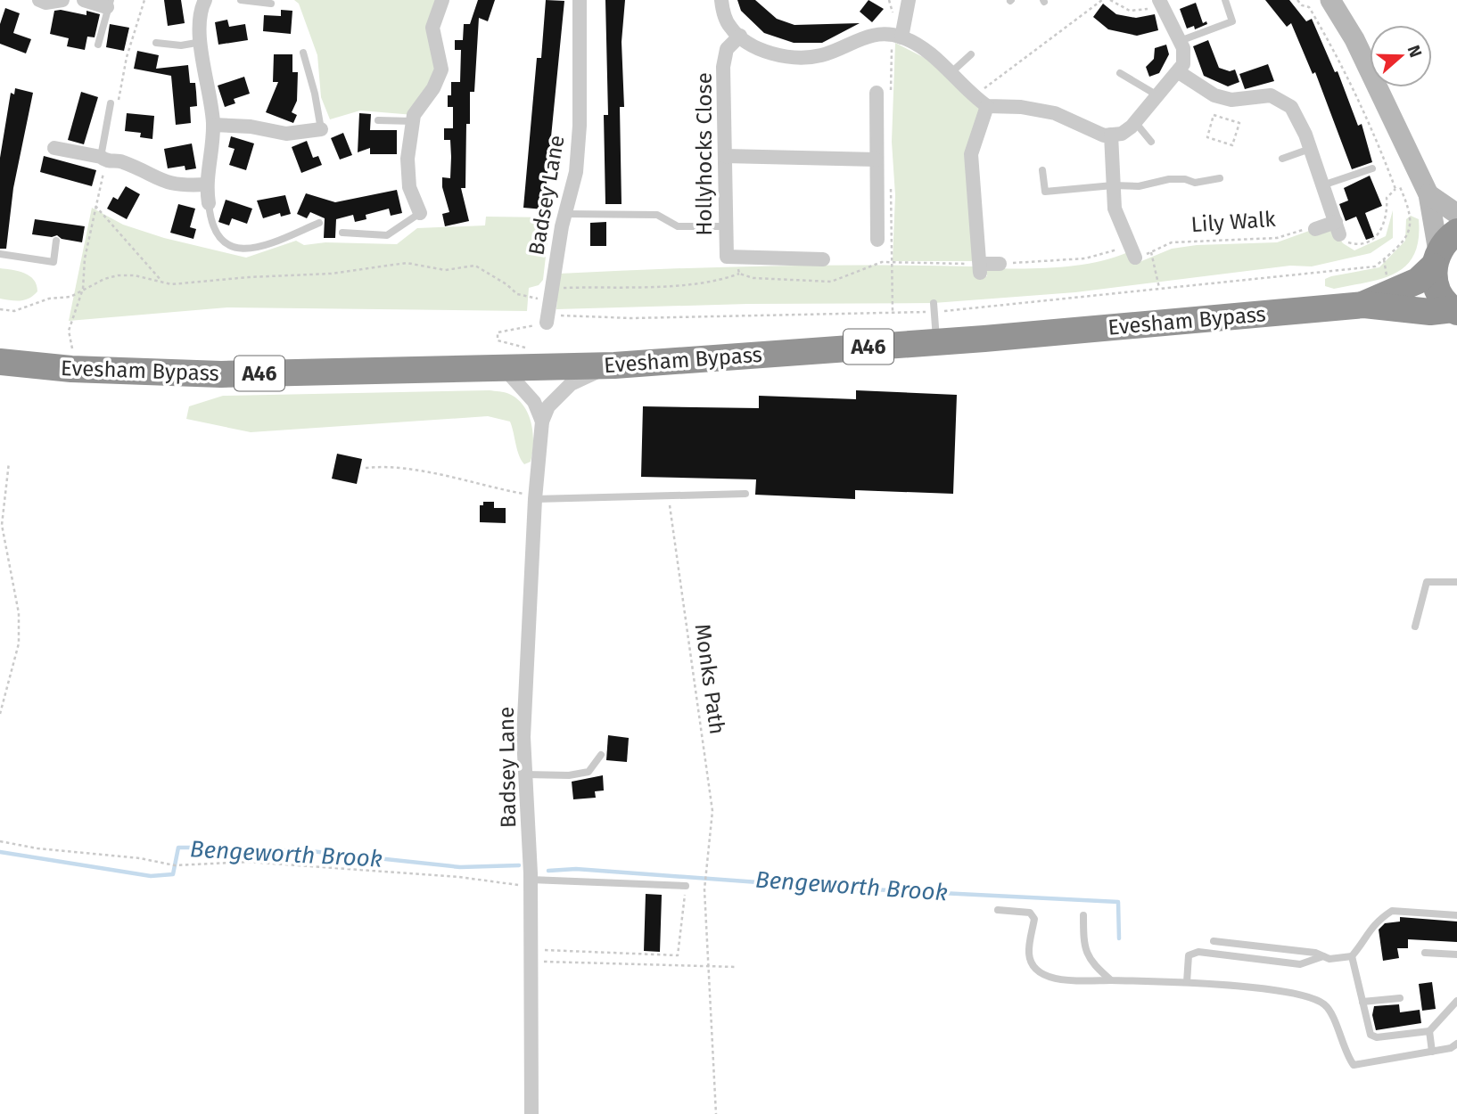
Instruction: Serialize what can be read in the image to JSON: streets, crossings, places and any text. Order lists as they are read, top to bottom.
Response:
{
  "streets": {
    "highway": ["Evesham Bypass", "A46"],
    "street": ["Hollyhocks Close", "Badsey Lane"],
    "path": ["Lily Walk", "Monks Path"]
  },
  "crossings": [
    ["Badsey Lane", "Evesham Bypass"]
  ],
  "water": ["Bengeworth Brook"],
  "north": "right"
}
